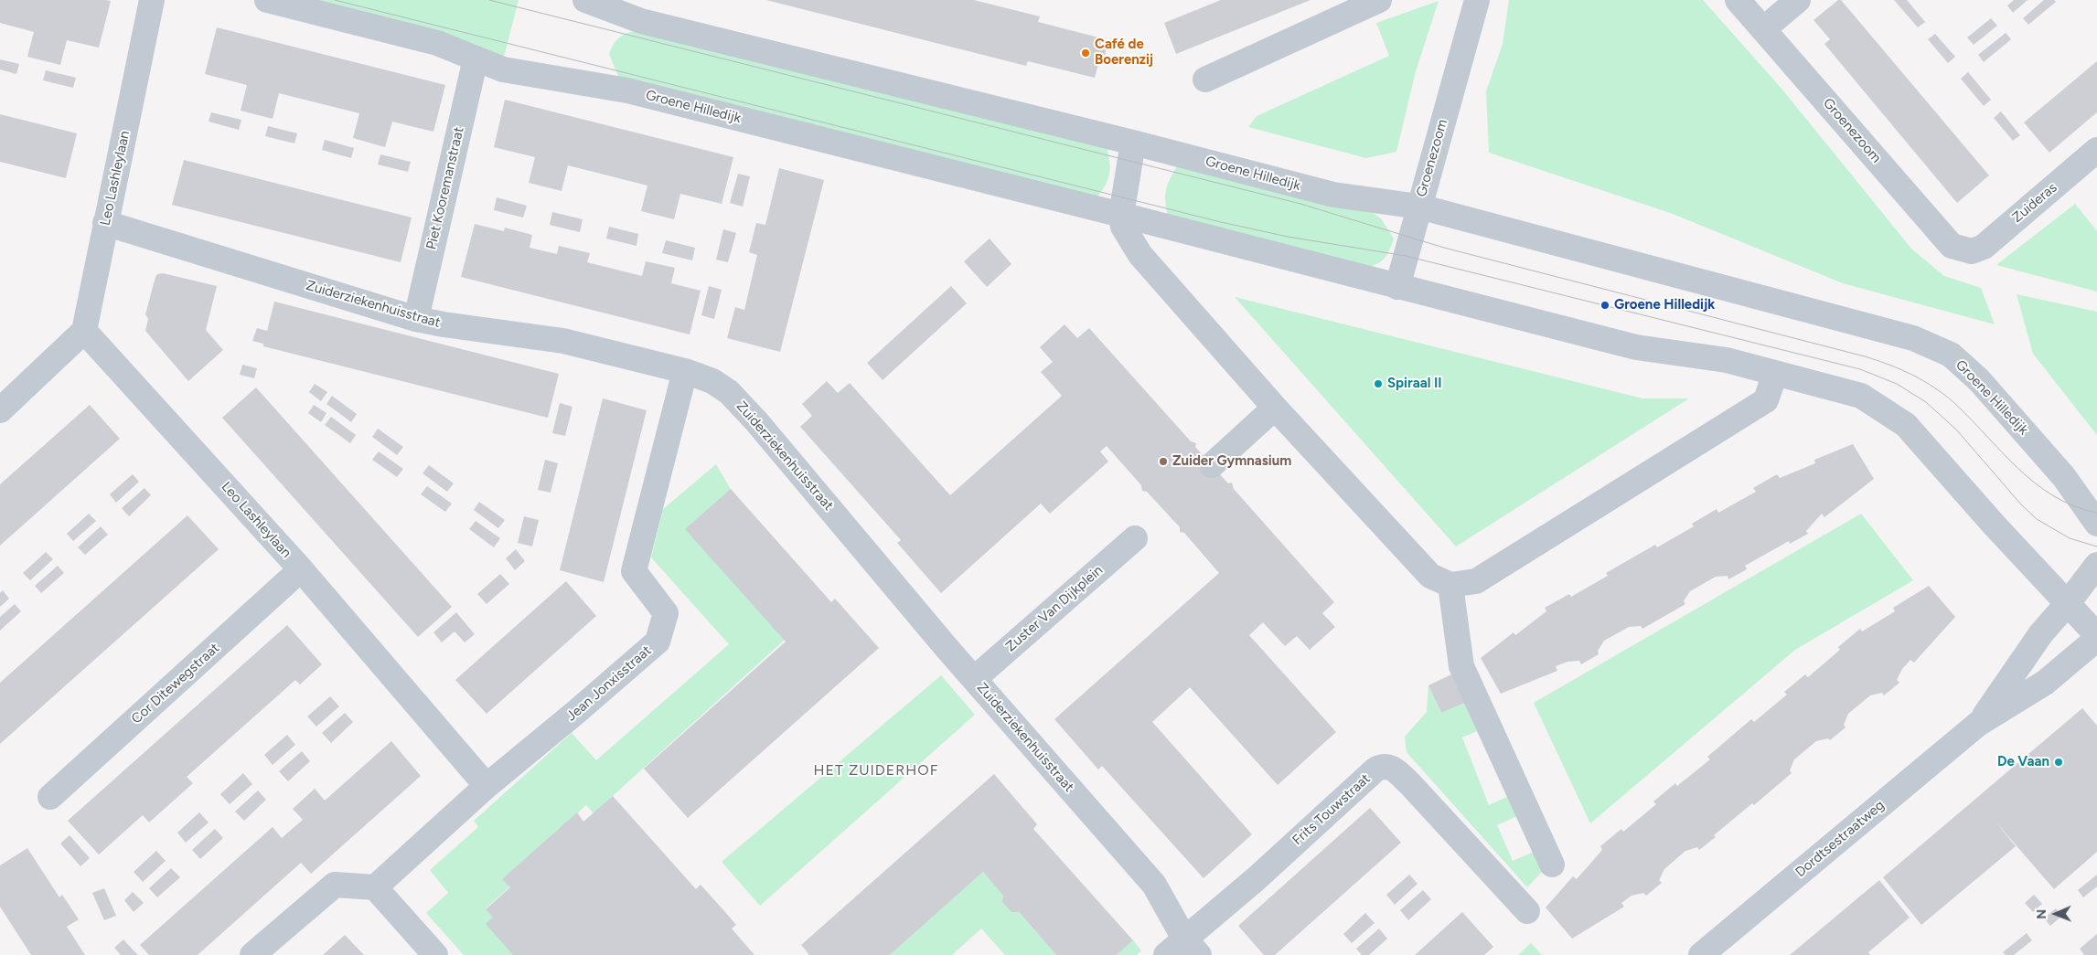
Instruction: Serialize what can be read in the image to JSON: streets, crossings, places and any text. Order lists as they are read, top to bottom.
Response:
{
  "streets": {
    "street": [
      "Groene Hilledijk",
      "Groenezoom",
      "Leo Lashleylaan",
      "Piet Kooremanstraat",
      "Zuideras",
      "Zuiderziekenhuisstraat",
      "Zuster Van Dijkplein",
      "Cor Ditewegstraat",
      "Jean Jonxisstraat",
      "Frits Touwstraat",
      "Dordtsestraatweg"
    ]
  },
  "crossings": [
    ["Groene Hilledijk", "Groenezoom"],
    ["Groene Hilledijk", "Piet Kooremanstraat"],
    ["Groene Hilledijk", "Dordtsestraatweg"],
    ["Groenezoom", "Zuideras"],
    ["Leo Lashleylaan", "Zuiderziekenhuisstraat"],
    ["Leo Lashleylaan", "Cor Ditewegstraat"],
    ["Leo Lashleylaan", "Jean Jonxisstraat"],
    ["Piet Kooremanstraat", "Zuiderziekenhuisstraat"],
    ["Zuiderziekenhuisstraat", "Zuster Van Dijkplein"],
    ["Zuiderziekenhuisstraat", "Jean Jonxisstraat"],
    ["Zuiderziekenhuisstraat", "Frits Touwstraat"]
  ],
  "districts": ["HET ZUIDERHOF"],
  "places": [
    "Café de Boerenzij",
    "Groene Hilledijk",
    "Spiraal II",
    "Zuider Gymnasium",
    "De Vaan"
  ],
  "north": "left"
}
